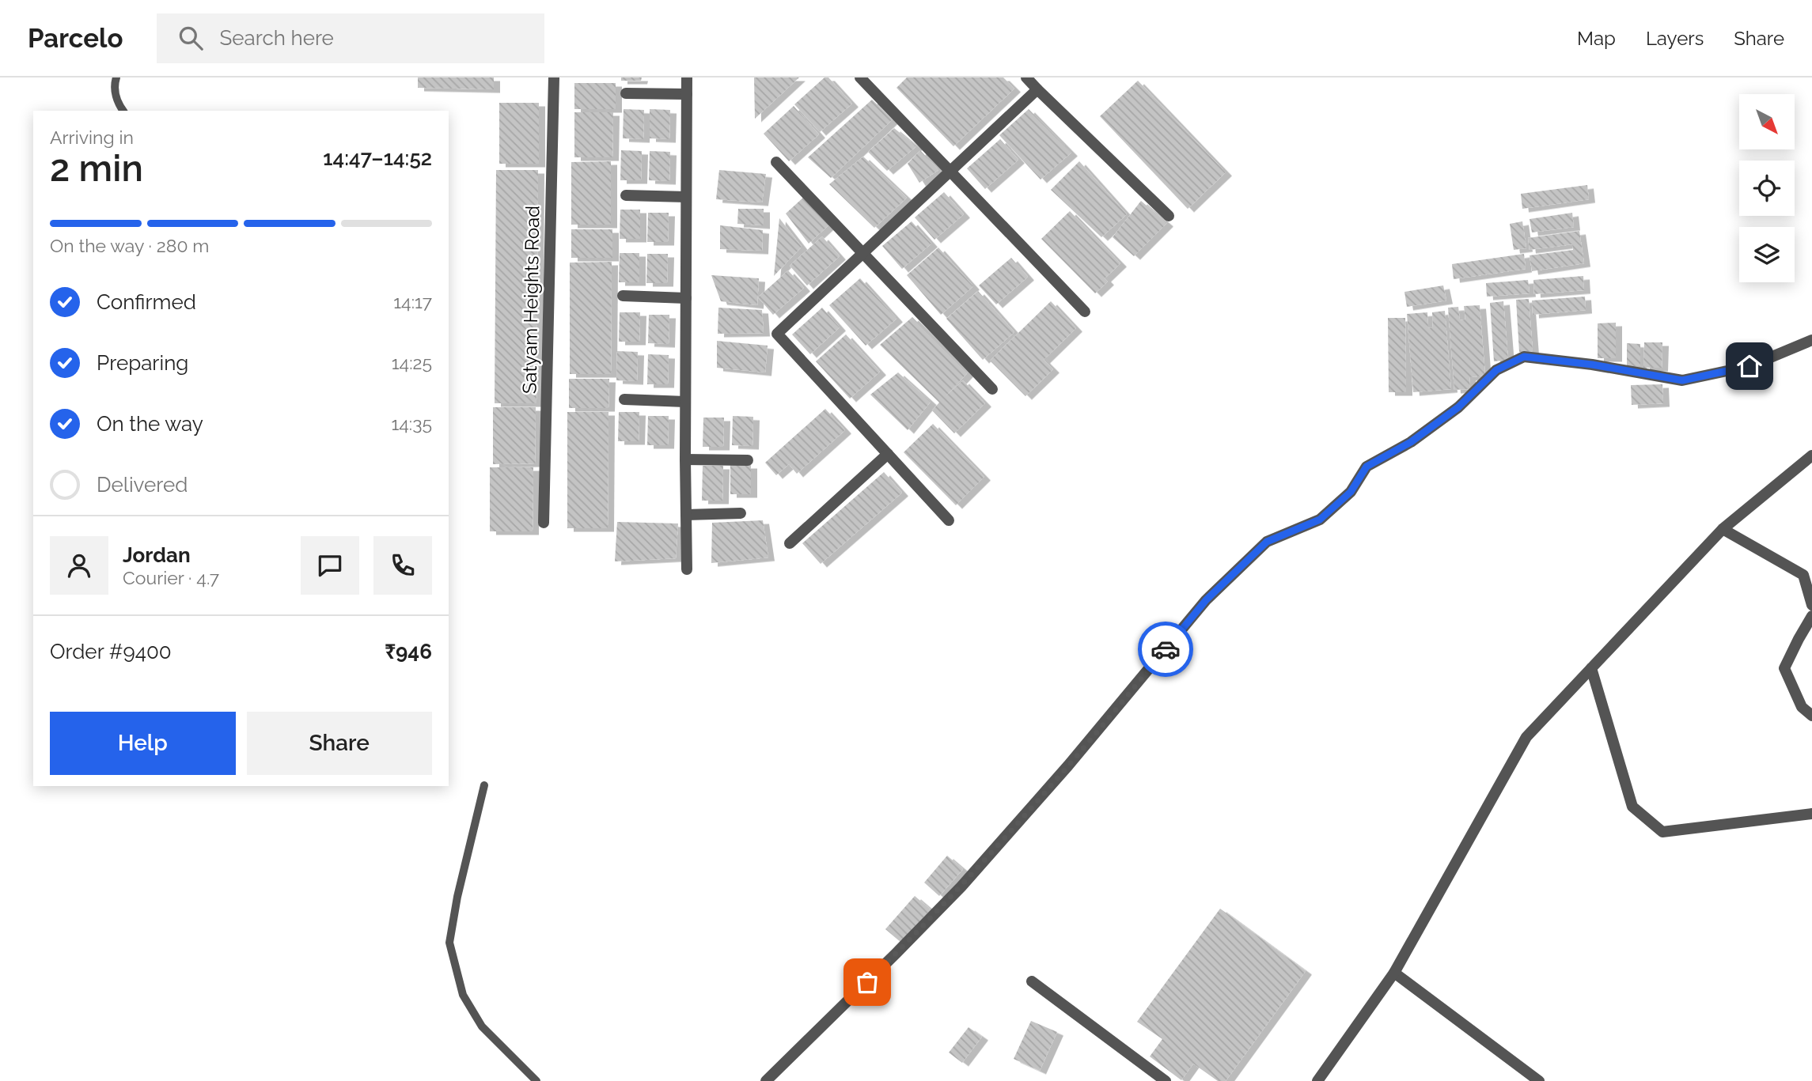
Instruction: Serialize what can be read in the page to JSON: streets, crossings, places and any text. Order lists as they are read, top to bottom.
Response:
{
  "streets": {
    "street": ["Satyam Heights Road"]
  },
  "north": "bottom right",
  "page": {
    "header": "Parcelo",
    "search": "Search here",
    "nav": ["Map", "Layers", "Share"],
    "heading": ["2 min", "Arriving in", "14:47–14:52"],
    "panel": [
      "Jordan",
      "Courier · 4.7",
      "Order #9400",
      "₹946"
    ],
    "bar": "On the way · 280 m",
    "list": [
      ["Confirmed", "14:17"],
      ["Preparing", "14:25"],
      ["On the way", "14:35"],
      "Delivered"
    ],
    "buttons": ["Help", "Share"]
  }
}
